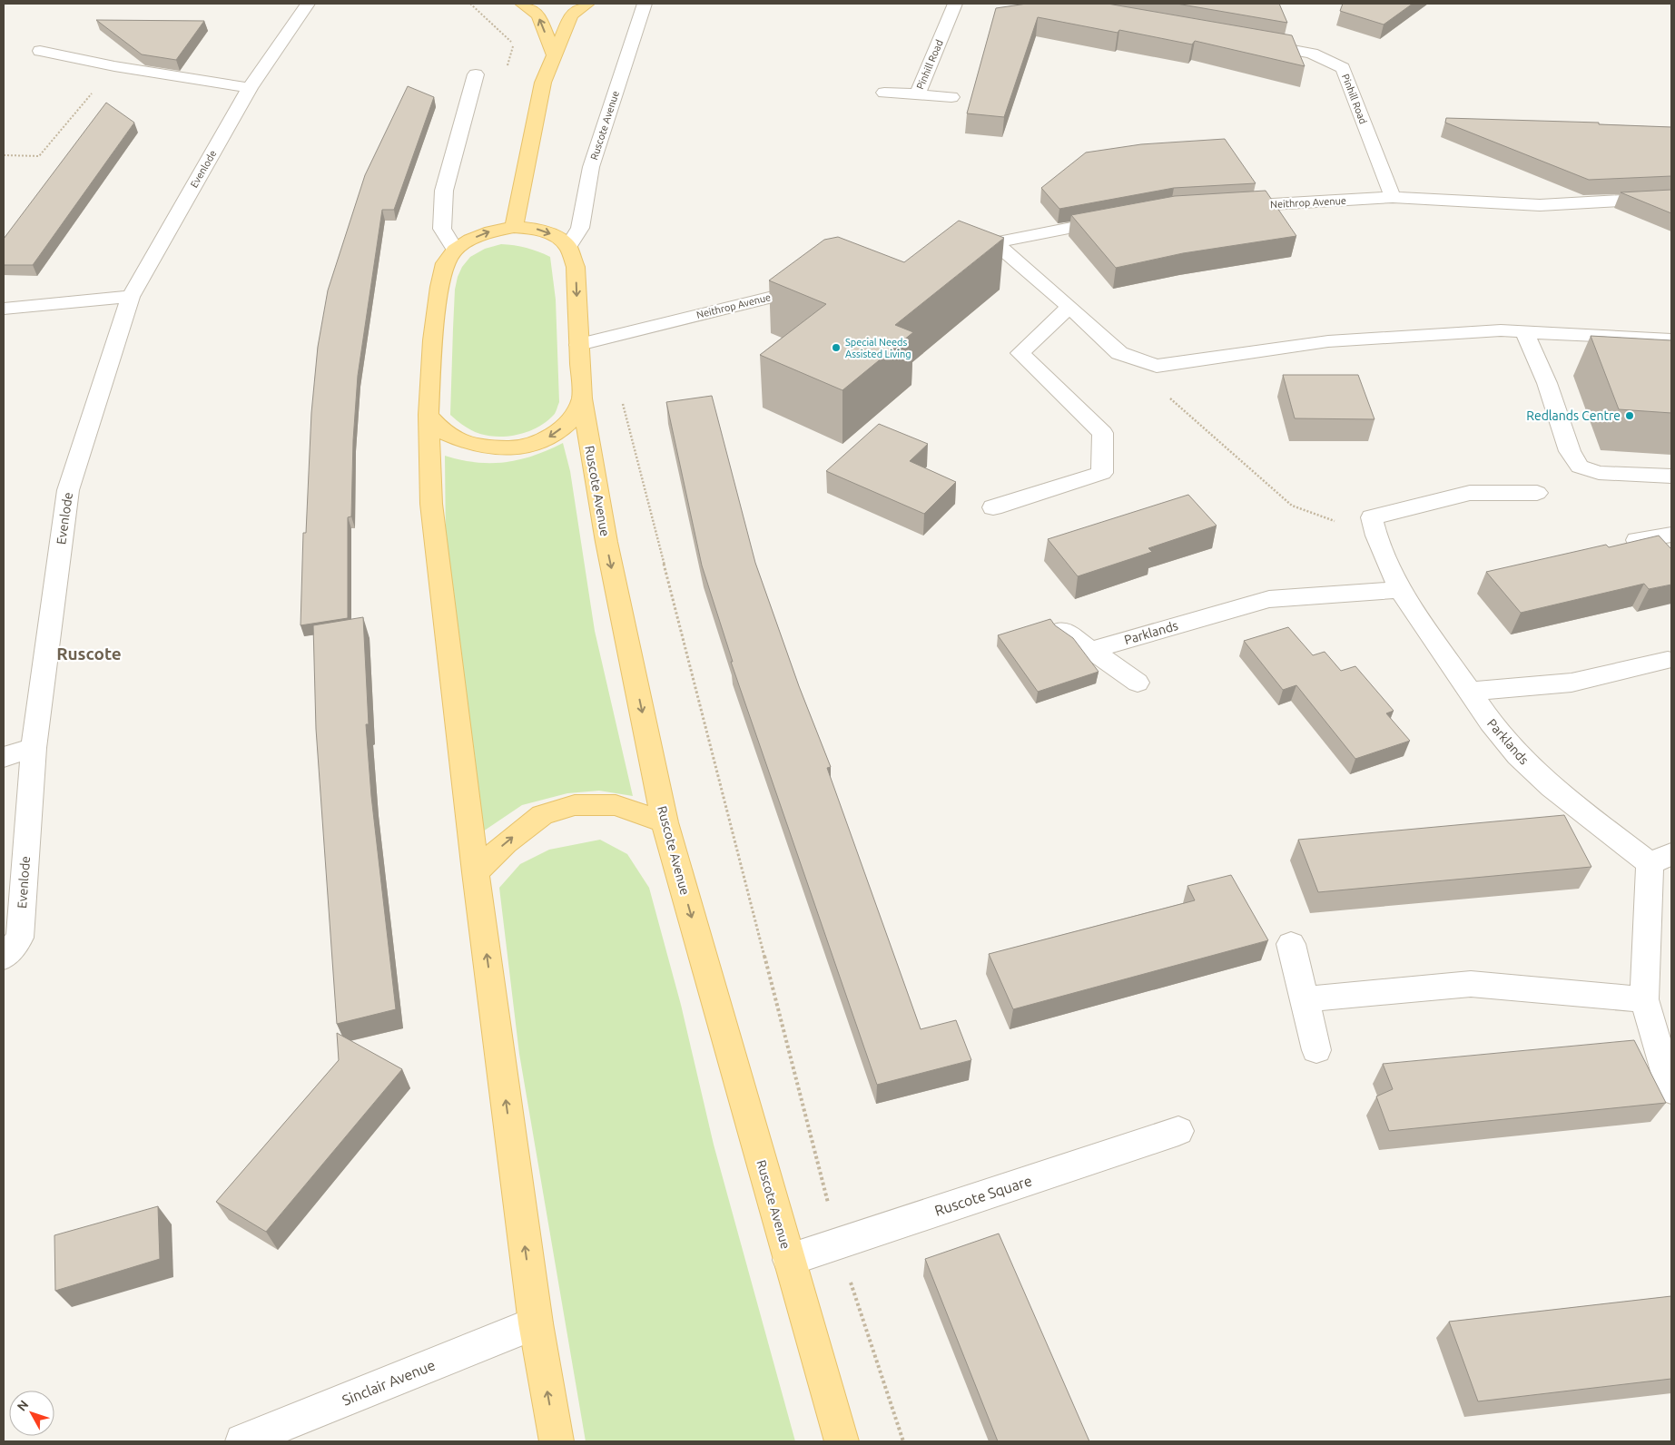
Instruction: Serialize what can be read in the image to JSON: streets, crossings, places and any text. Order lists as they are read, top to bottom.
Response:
{
  "streets": {
    "main road": ["Ruscote Avenue"],
    "street": [
      "Pinhill Road",
      "Evenlode",
      "Neithrop Avenue",
      "Parklands",
      "Ruscote Square",
      "Sinclair Avenue"
    ]
  },
  "crossings": [
    ["Pinhill Road", "Neithrop Avenue"],
    ["Ruscote Avenue", "Neithrop Avenue"],
    ["Ruscote Avenue", "Ruscote Square"]
  ],
  "one_way": ["Ruscote Avenue"],
  "districts": ["Ruscote"],
  "places": ["Special Needs Assisted Living", "Redlands Centre"],
  "north": "top left"
}
